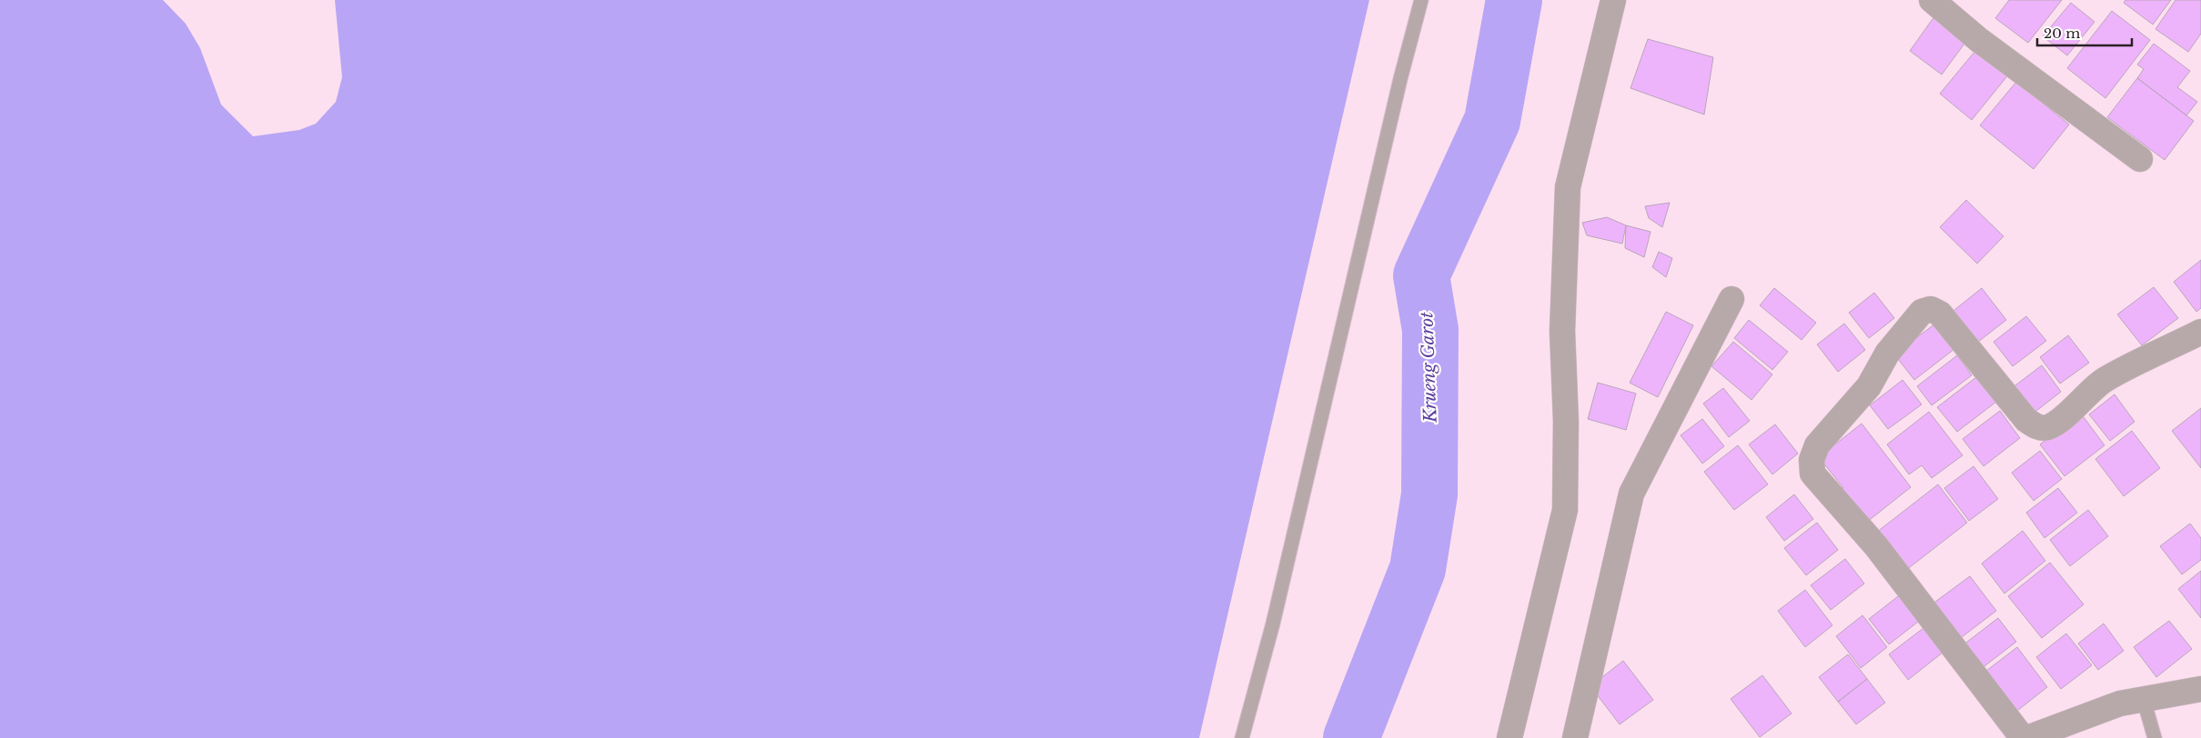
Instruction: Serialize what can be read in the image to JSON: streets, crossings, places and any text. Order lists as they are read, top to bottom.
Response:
{
  "water": ["Krueng Garot"],
  "scale_bar": "20 m"
}
